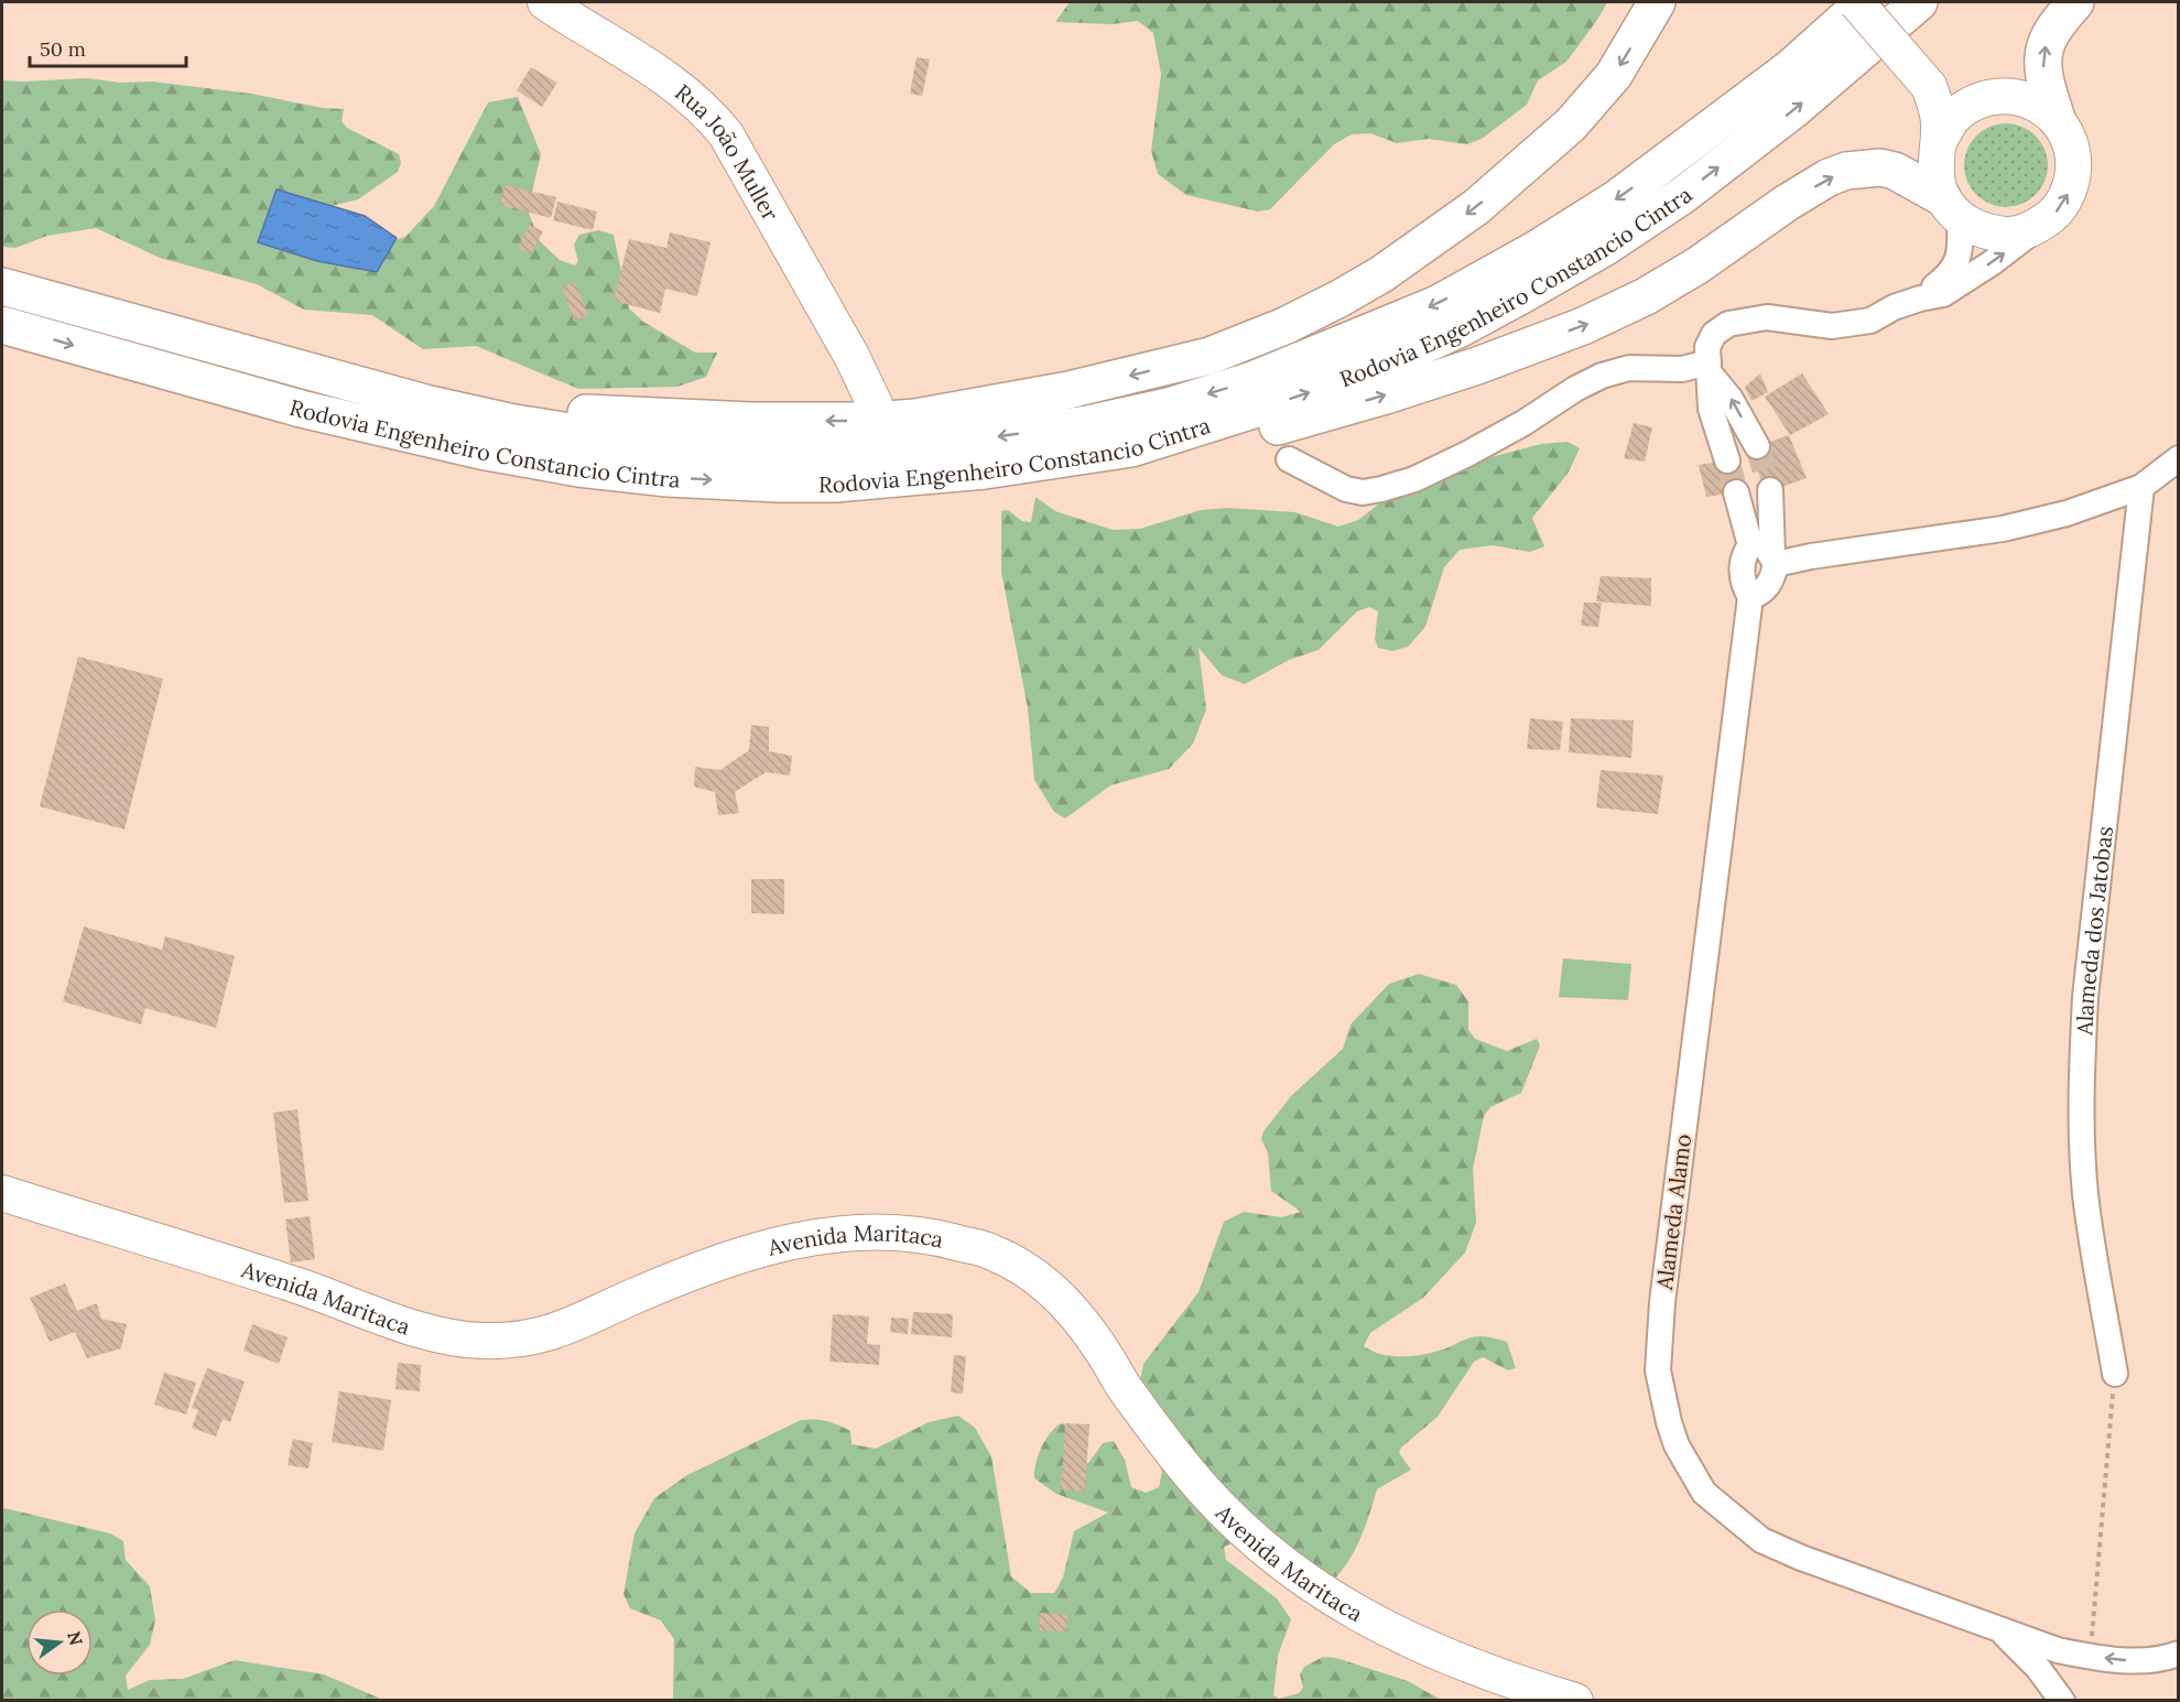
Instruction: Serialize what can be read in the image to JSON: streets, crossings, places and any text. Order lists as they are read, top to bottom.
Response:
{
  "streets": {
    "highway": ["Rodovia Engenheiro Constancio Cintra"],
    "street": [
      "Rua João Muller",
      "Alameda dos Jatobas",
      "Alameda Alamo",
      "Avenida Maritaca"
    ]
  },
  "scale_bar": "50 m",
  "north": "right"
}
